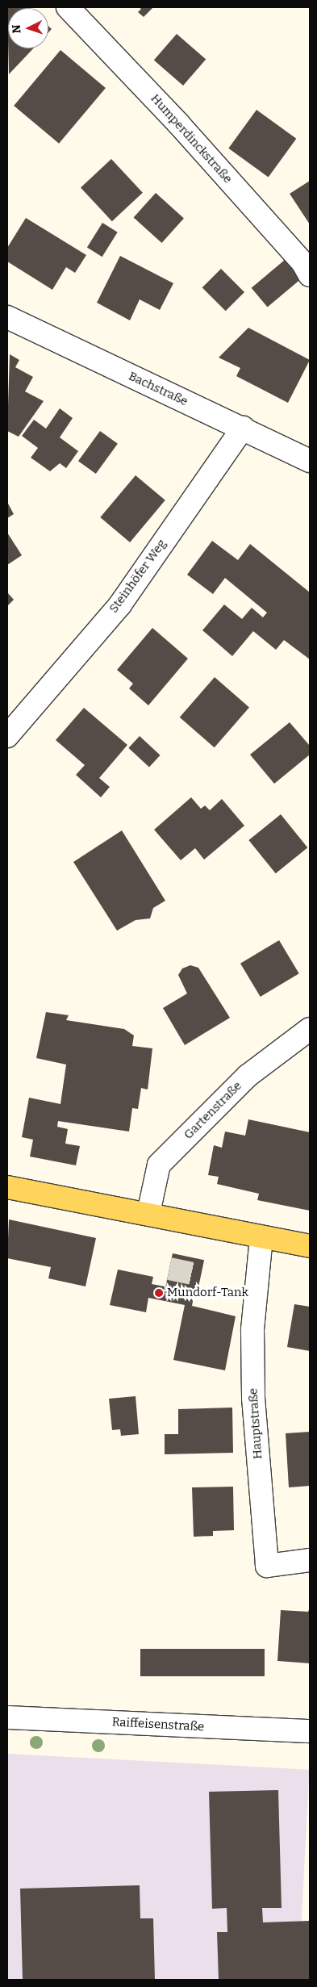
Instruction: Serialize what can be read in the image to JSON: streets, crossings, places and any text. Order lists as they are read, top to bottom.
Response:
{
  "streets": {
    "street": [
      "Humperdinckstraße",
      "Bachstraße",
      "Steinhöfer Weg",
      "Gartenstraße",
      "Hauptstraße",
      "Raiffeisenstraße"
    ]
  },
  "crossings": [
    ["Bachstraße", "Steinhöfer Weg"]
  ],
  "places": ["Mundorf-Tank"],
  "north": "left"
}
